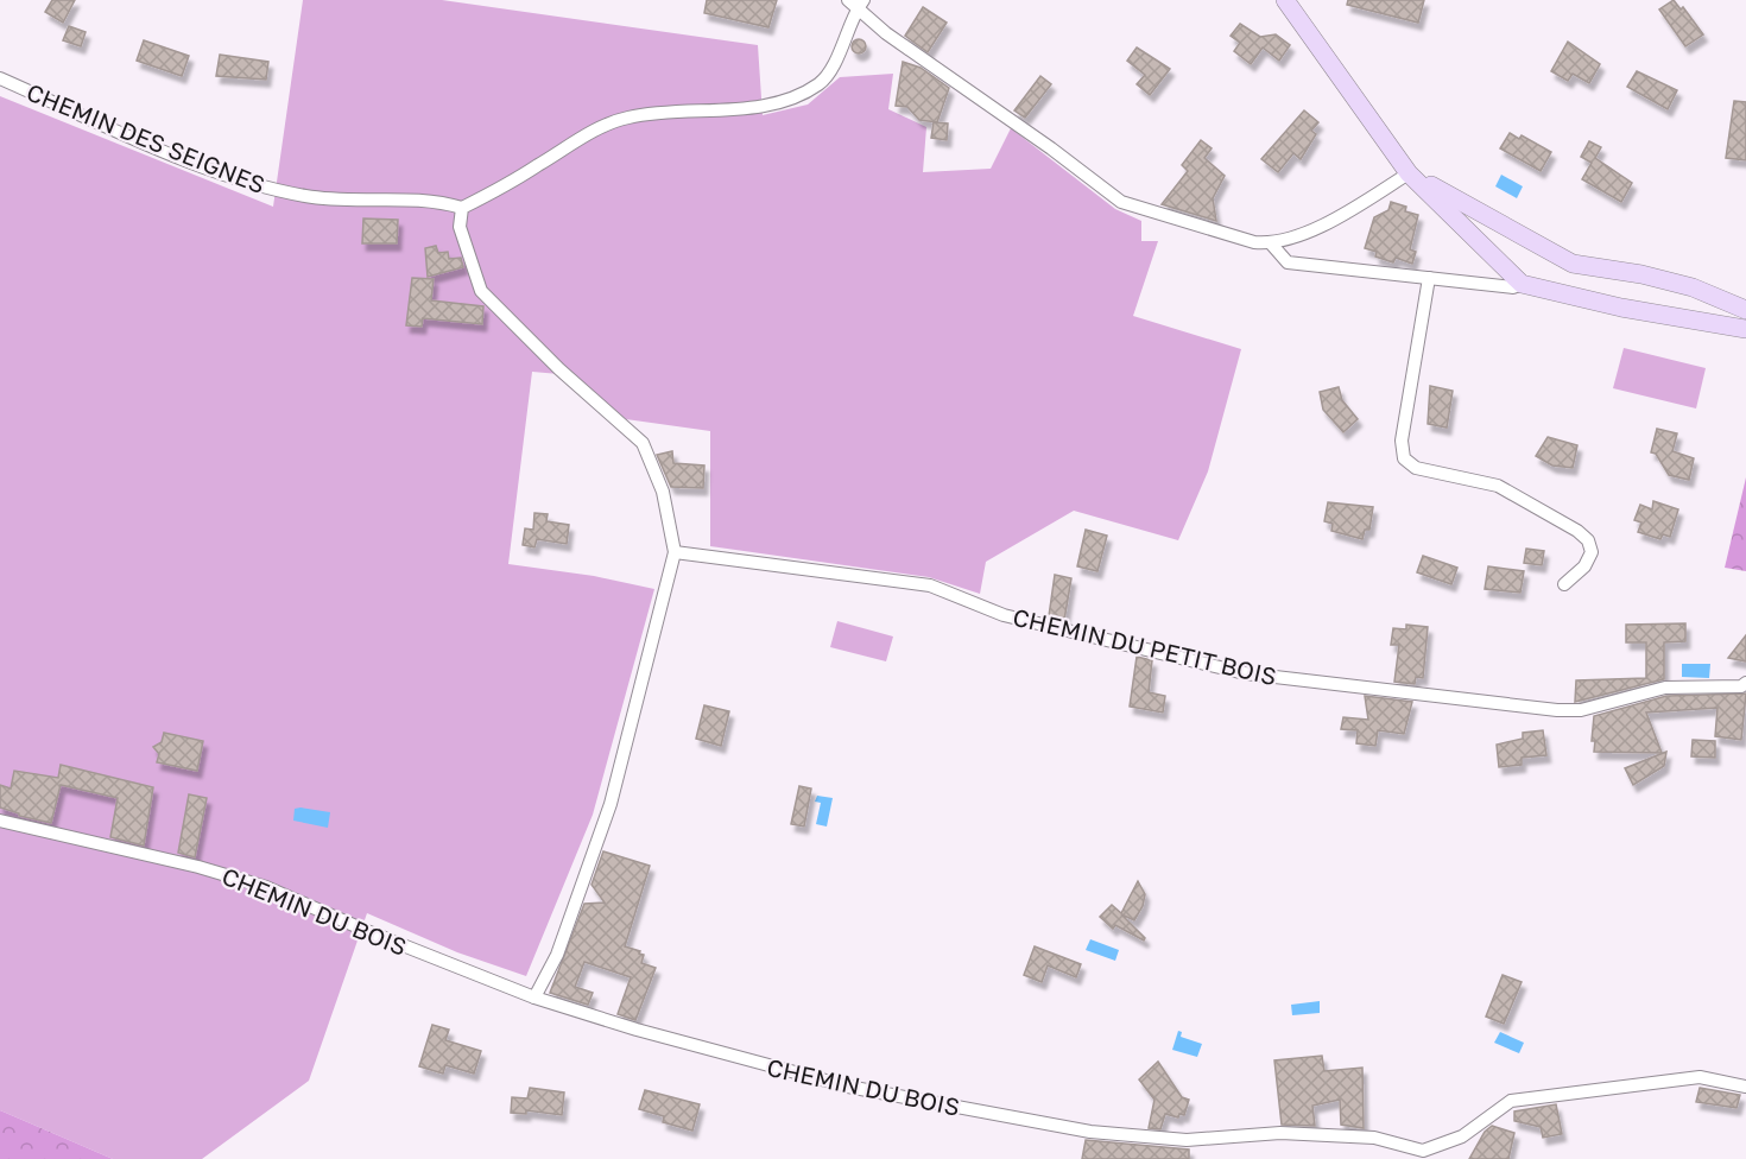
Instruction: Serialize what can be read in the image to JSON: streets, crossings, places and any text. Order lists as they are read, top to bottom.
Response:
{
  "streets": {
    "street": ["CHEMIN DES SEIGNES", "CHEMIN DU PETIT BOIS", "CHEMIN DU BOIS"]
  }
}
